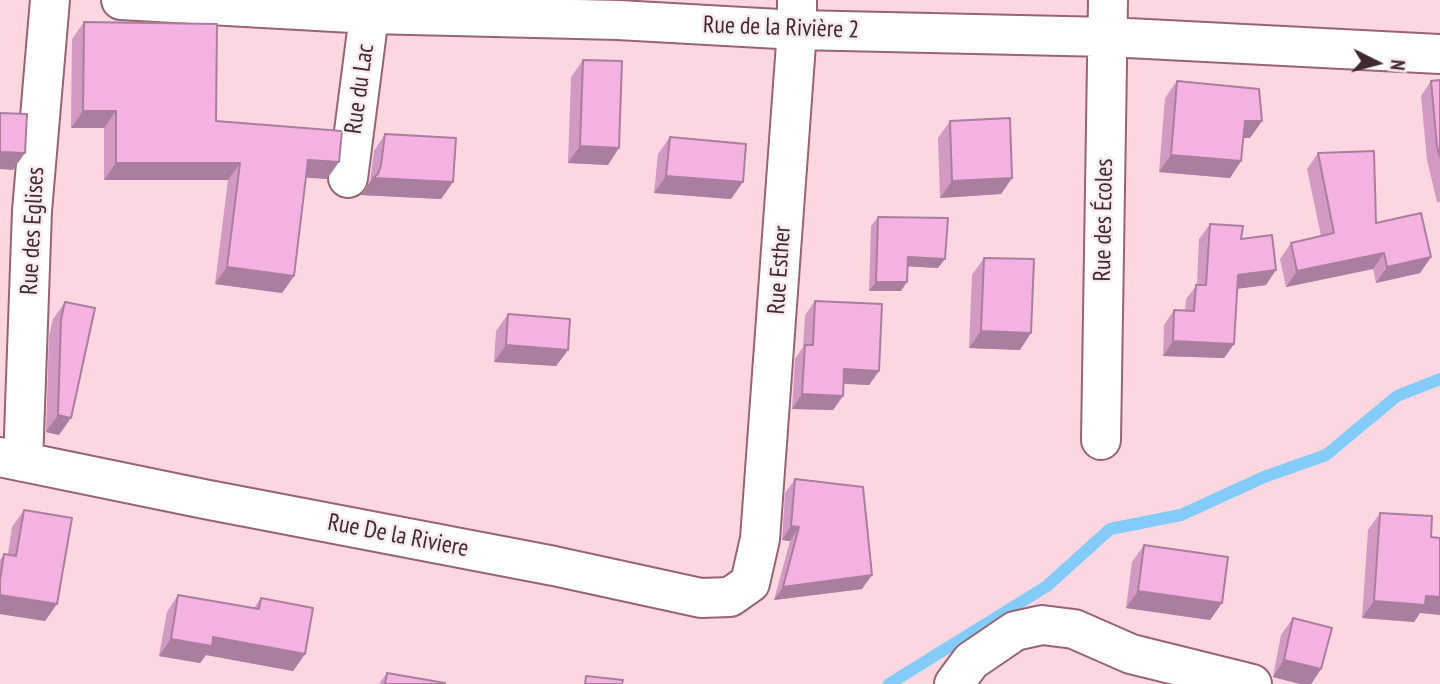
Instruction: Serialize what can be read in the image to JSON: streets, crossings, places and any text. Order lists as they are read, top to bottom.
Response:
{
  "streets": {
    "street": [
      "Rue de la Rivière 2",
      "Rue du Lac",
      "Rue des Écoles",
      "Rue des Eglises",
      "Rue Esther",
      "Rue De la Riviere"
    ]
  },
  "crossings": [
    ["Rue de la Rivière 2", "Rue du Lac"],
    ["Rue de la Rivière 2", "Rue des Écoles"],
    ["Rue de la Rivière 2", "Rue Esther"],
    ["Rue des Eglises", "Rue De la Riviere"],
    ["Rue Esther", "Rue De la Riviere"]
  ],
  "north": "right"
}
